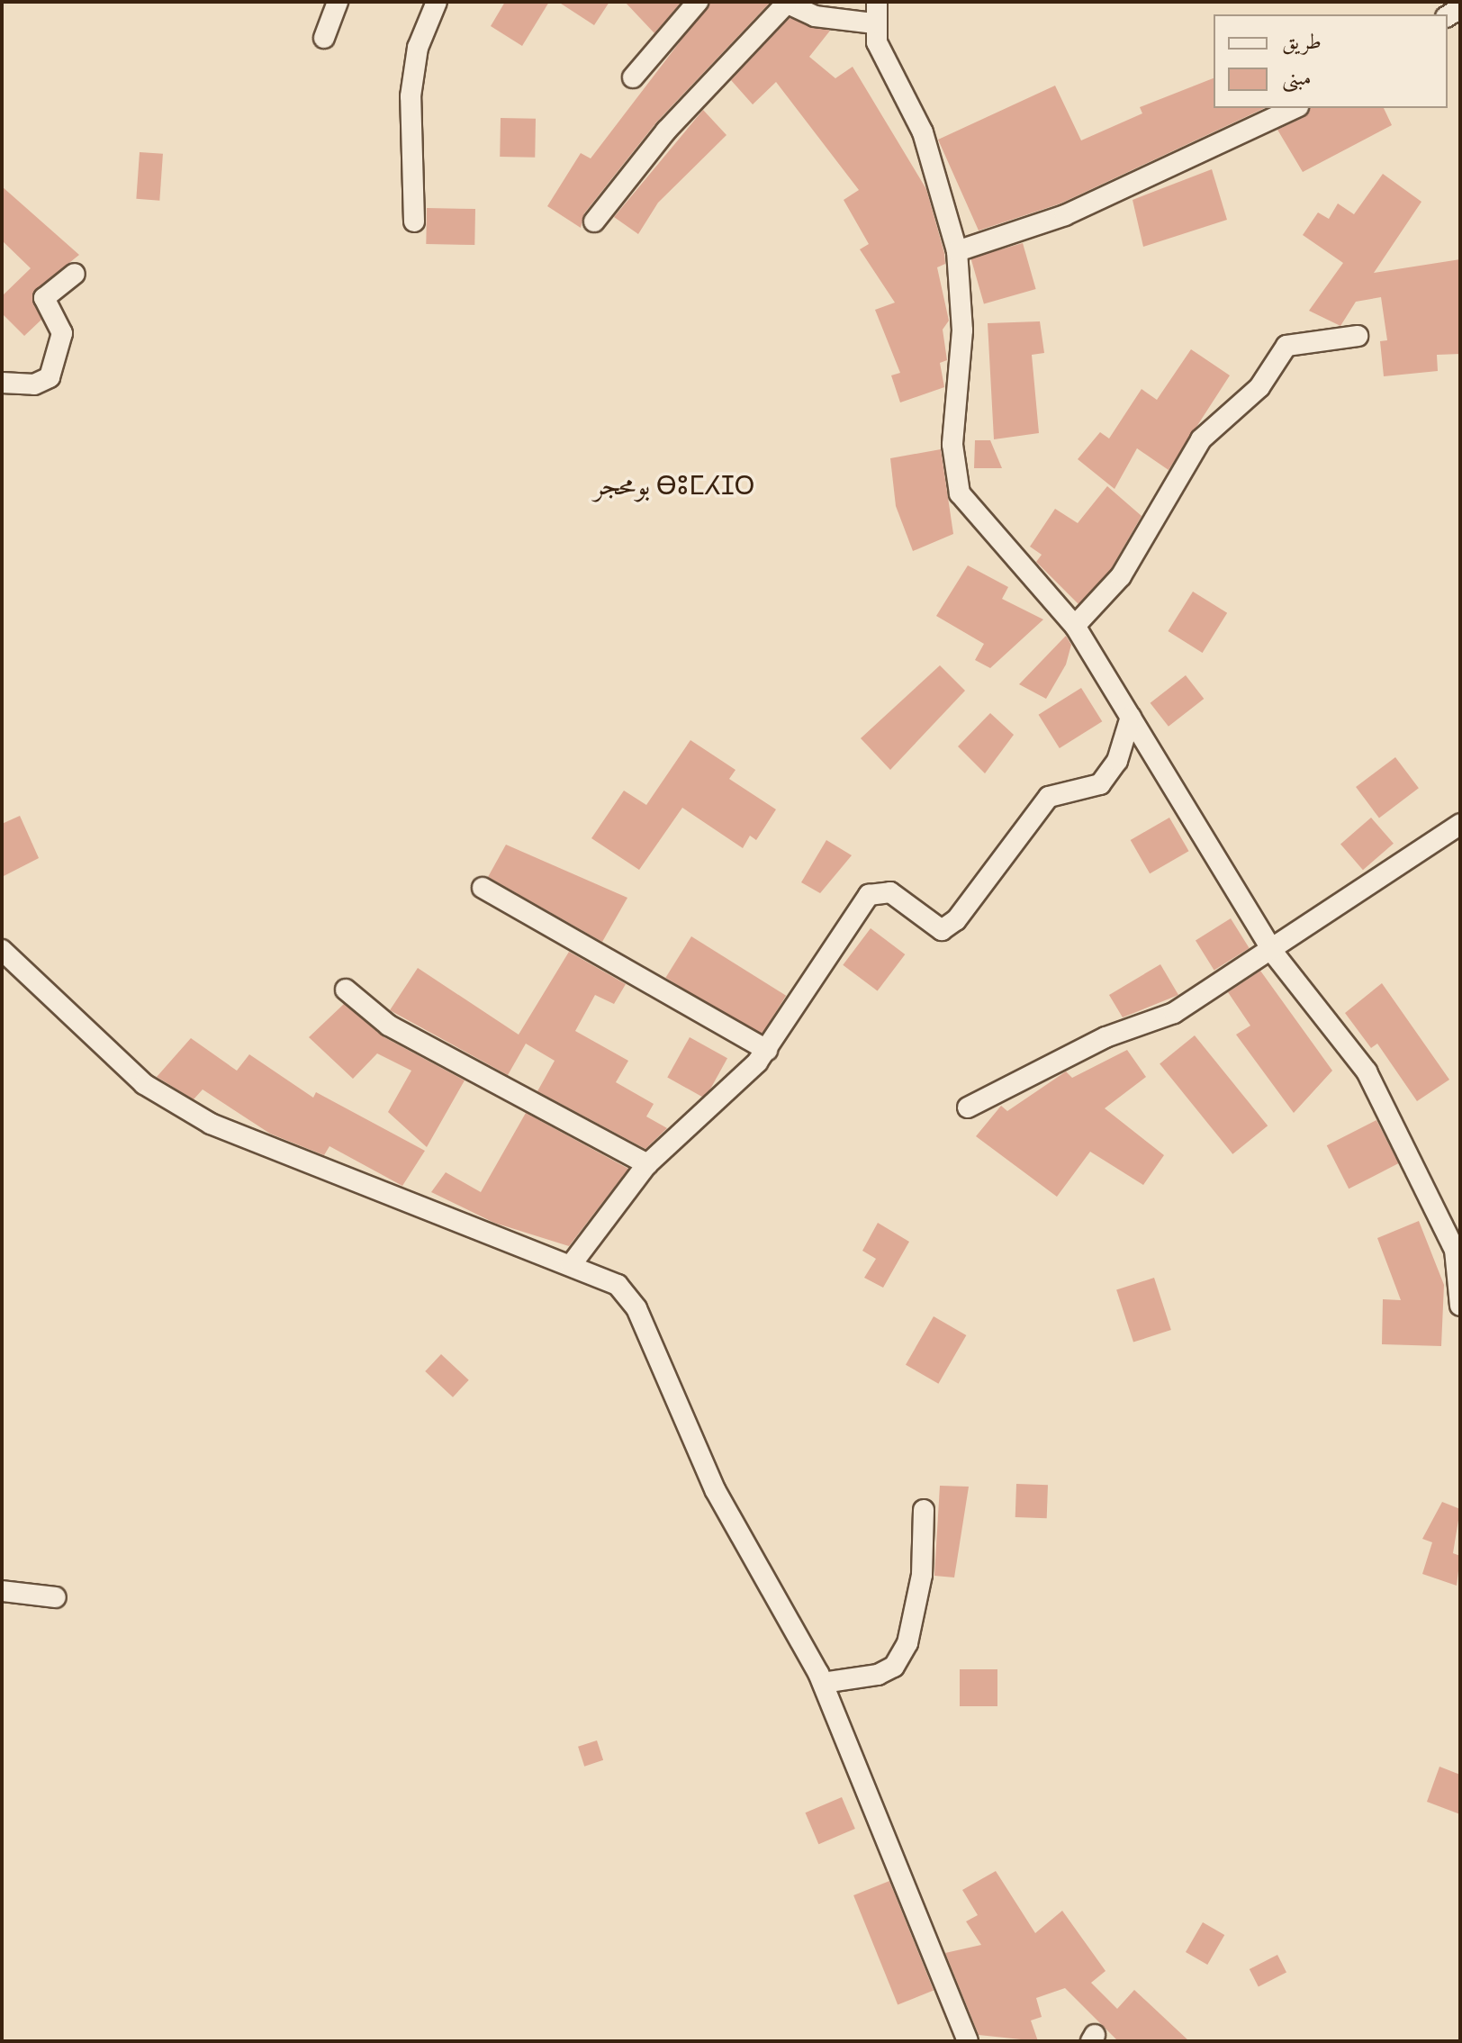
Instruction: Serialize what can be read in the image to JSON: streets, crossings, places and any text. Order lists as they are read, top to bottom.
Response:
{
  "districts": ["بومحجر ⴱⵓⵎⵃⵊⵔ"],
  "legend": ["طريق", "مبنى"]
}
